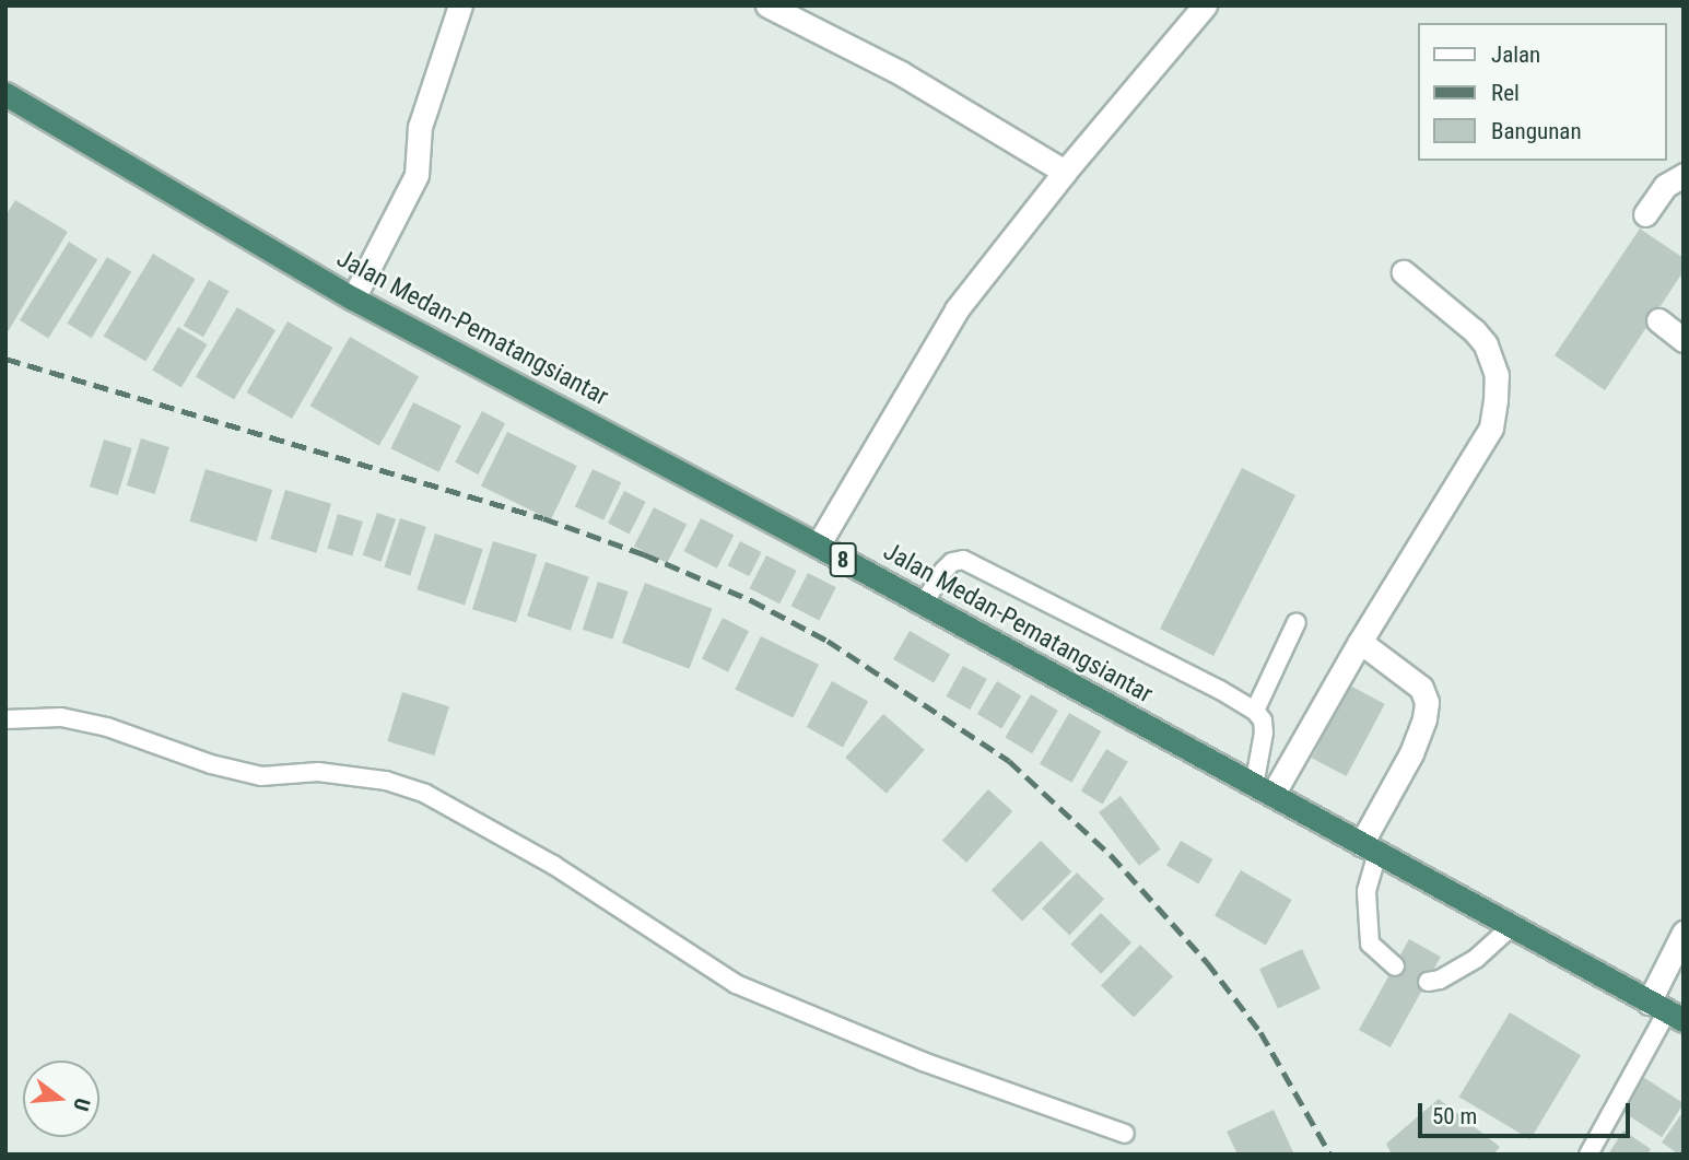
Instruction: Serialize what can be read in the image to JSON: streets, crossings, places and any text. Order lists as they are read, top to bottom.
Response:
{
  "streets": {
    "highway": ["Jalan Medan-Pematangsiantar", "8"]
  },
  "legend": ["Jalan", "Rel", "Bangunan"],
  "scale_bar": "50 m",
  "north": "right"
}
